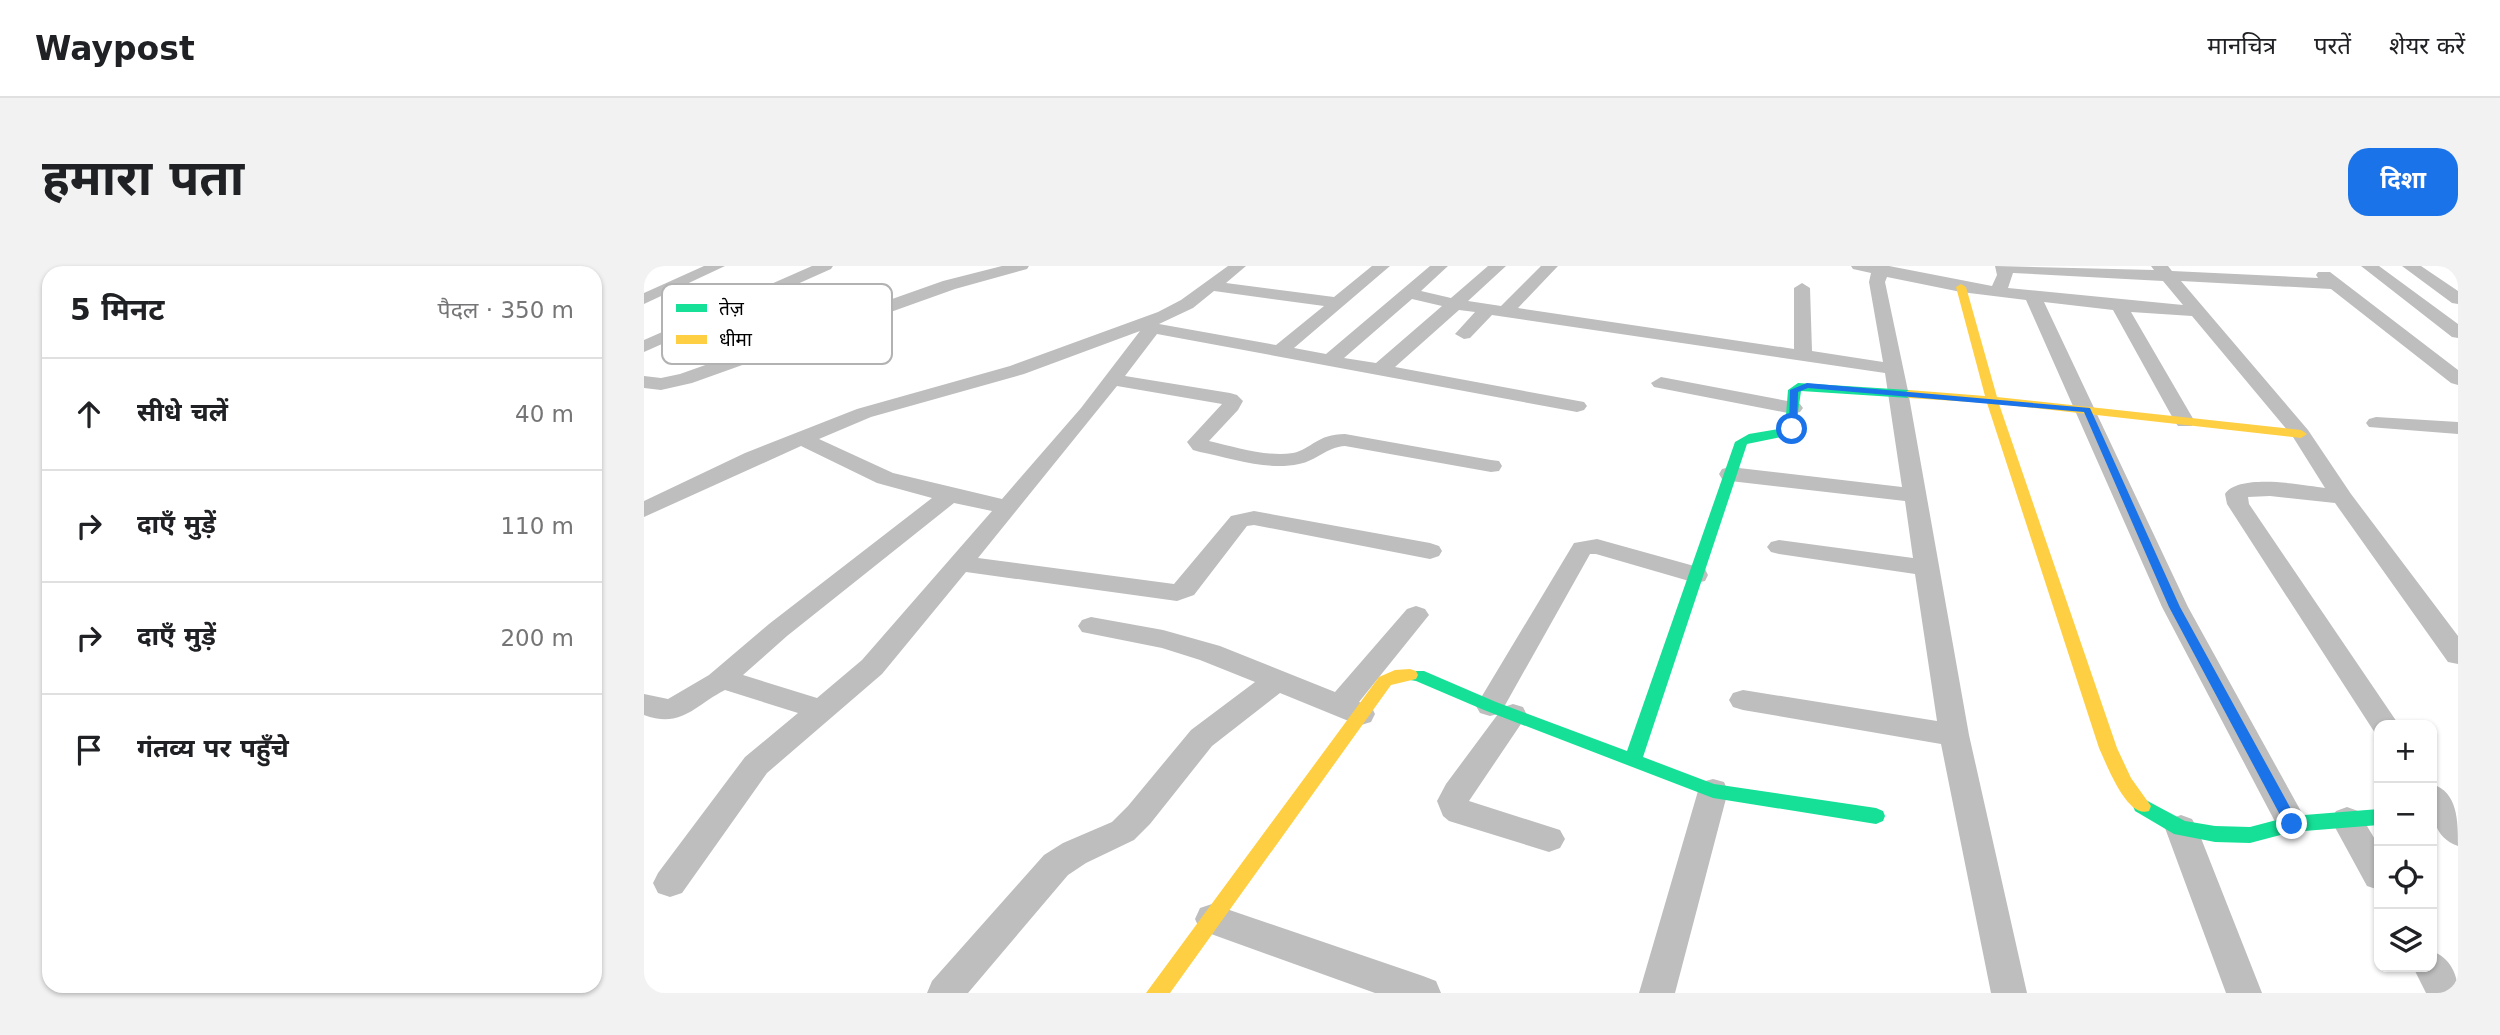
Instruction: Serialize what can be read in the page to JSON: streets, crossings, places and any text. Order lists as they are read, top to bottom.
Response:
{
  "legend": ["तेज़", "धीमा"],
  "page": {
    "header": "Waypost",
    "nav": ["मानचित्र", "परतें", "शेयर करें"],
    "buttons": "दिशा",
    "title": "हमारा पता",
    "heading": ["5 मिनट", "पैदल · 350 m"],
    "list": [
      ["सीधे चलें", "40 m"],
      ["दाएँ मुड़ें", "110 m"],
      ["दाएँ मुड़ें", "200 m"],
      "गंतव्य पर पहुँचे"
    ],
    "map_buttons": ["+", "−"]
  }
}
